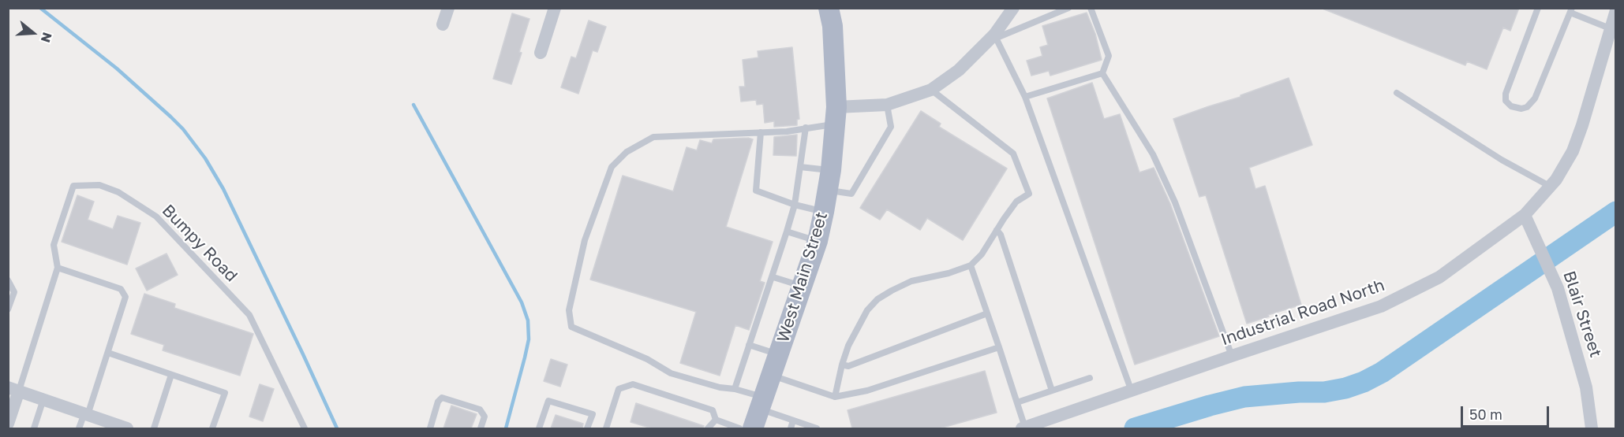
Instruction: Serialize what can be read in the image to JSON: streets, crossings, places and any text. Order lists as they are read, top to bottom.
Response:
{
  "streets": {
    "main road": ["West Main Street"],
    "street": ["Industrial Road North", "Blair Street"],
    "lane": ["Bumpy Road"]
  },
  "crossings": [
    ["Industrial Road North", "Blair Street"]
  ],
  "scale_bar": "50 m",
  "north": "right"
}
